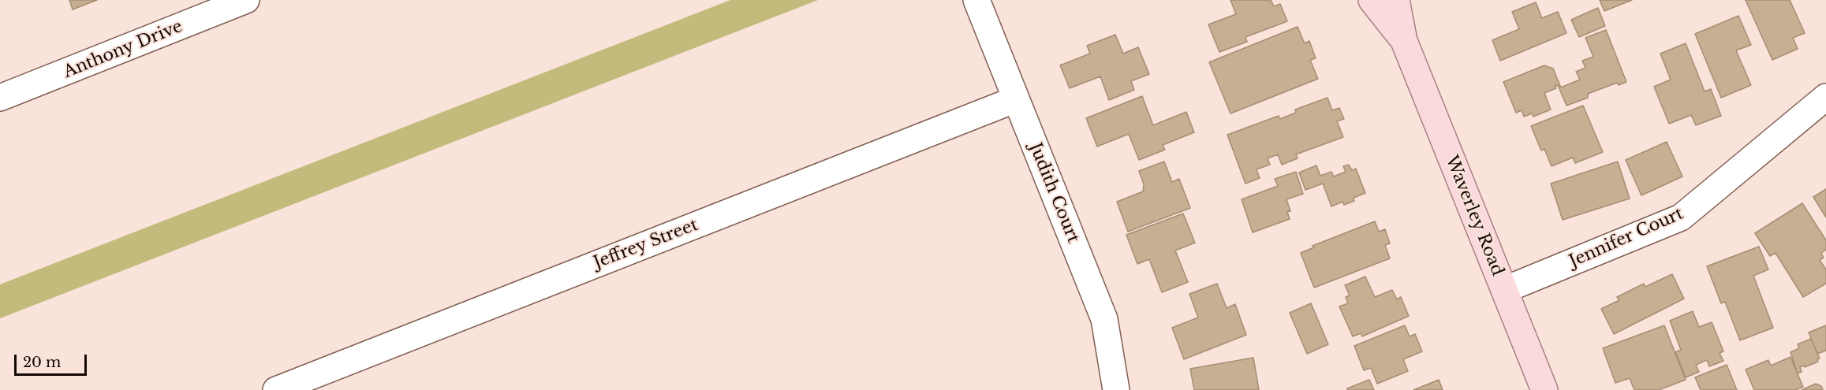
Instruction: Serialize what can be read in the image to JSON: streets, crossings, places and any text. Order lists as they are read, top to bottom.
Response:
{
  "streets": {
    "main road": ["Waverley Road"],
    "street": [
      "Anthony Drive",
      "Judith Court",
      "Jennifer Court",
      "Jeffrey Street"
    ]
  },
  "crossings": [
    ["Judith Court", "Jeffrey Street"],
    ["Waverley Road", "Jennifer Court"]
  ],
  "scale_bar": "20 m"
}
